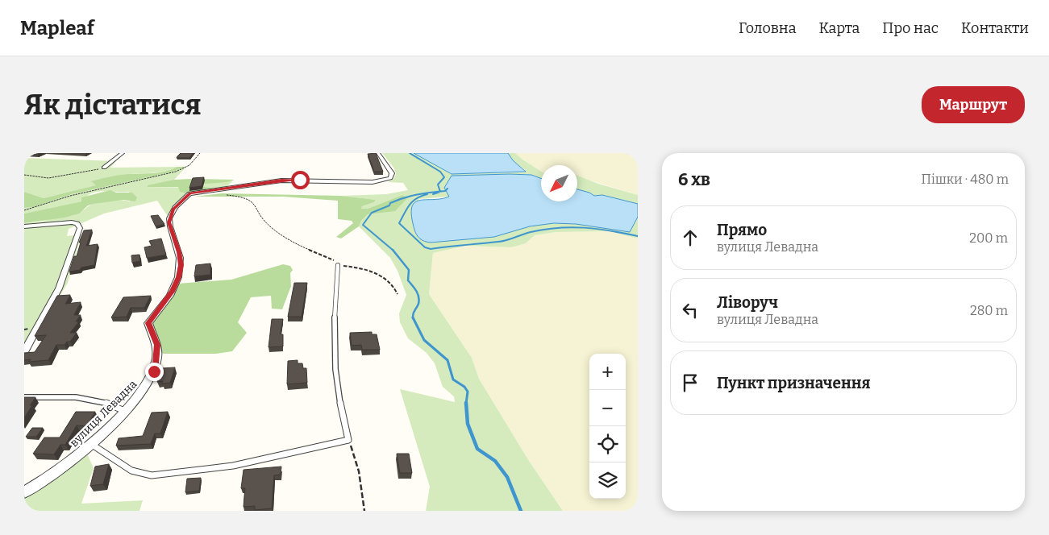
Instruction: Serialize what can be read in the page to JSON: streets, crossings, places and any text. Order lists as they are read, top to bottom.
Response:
{
  "streets": {
    "street": ["вулиця Левадна"]
  },
  "north": "bottom left",
  "page": {
    "header": "Mapleaf",
    "nav": [
      "Головна",
      "Карта",
      "Про нас",
      "Контакти"
    ],
    "buttons": "Маршрут",
    "title": "Як дістатися",
    "heading": ["6 хв", "Пішки · 480 m"],
    "list": [
      ["Прямо", "вулиця Левадна", "200 m"],
      ["Ліворуч", "вулиця Левадна", "280 m"],
      "Пункт призначення"
    ],
    "map_buttons": ["+", "−"]
  }
}
